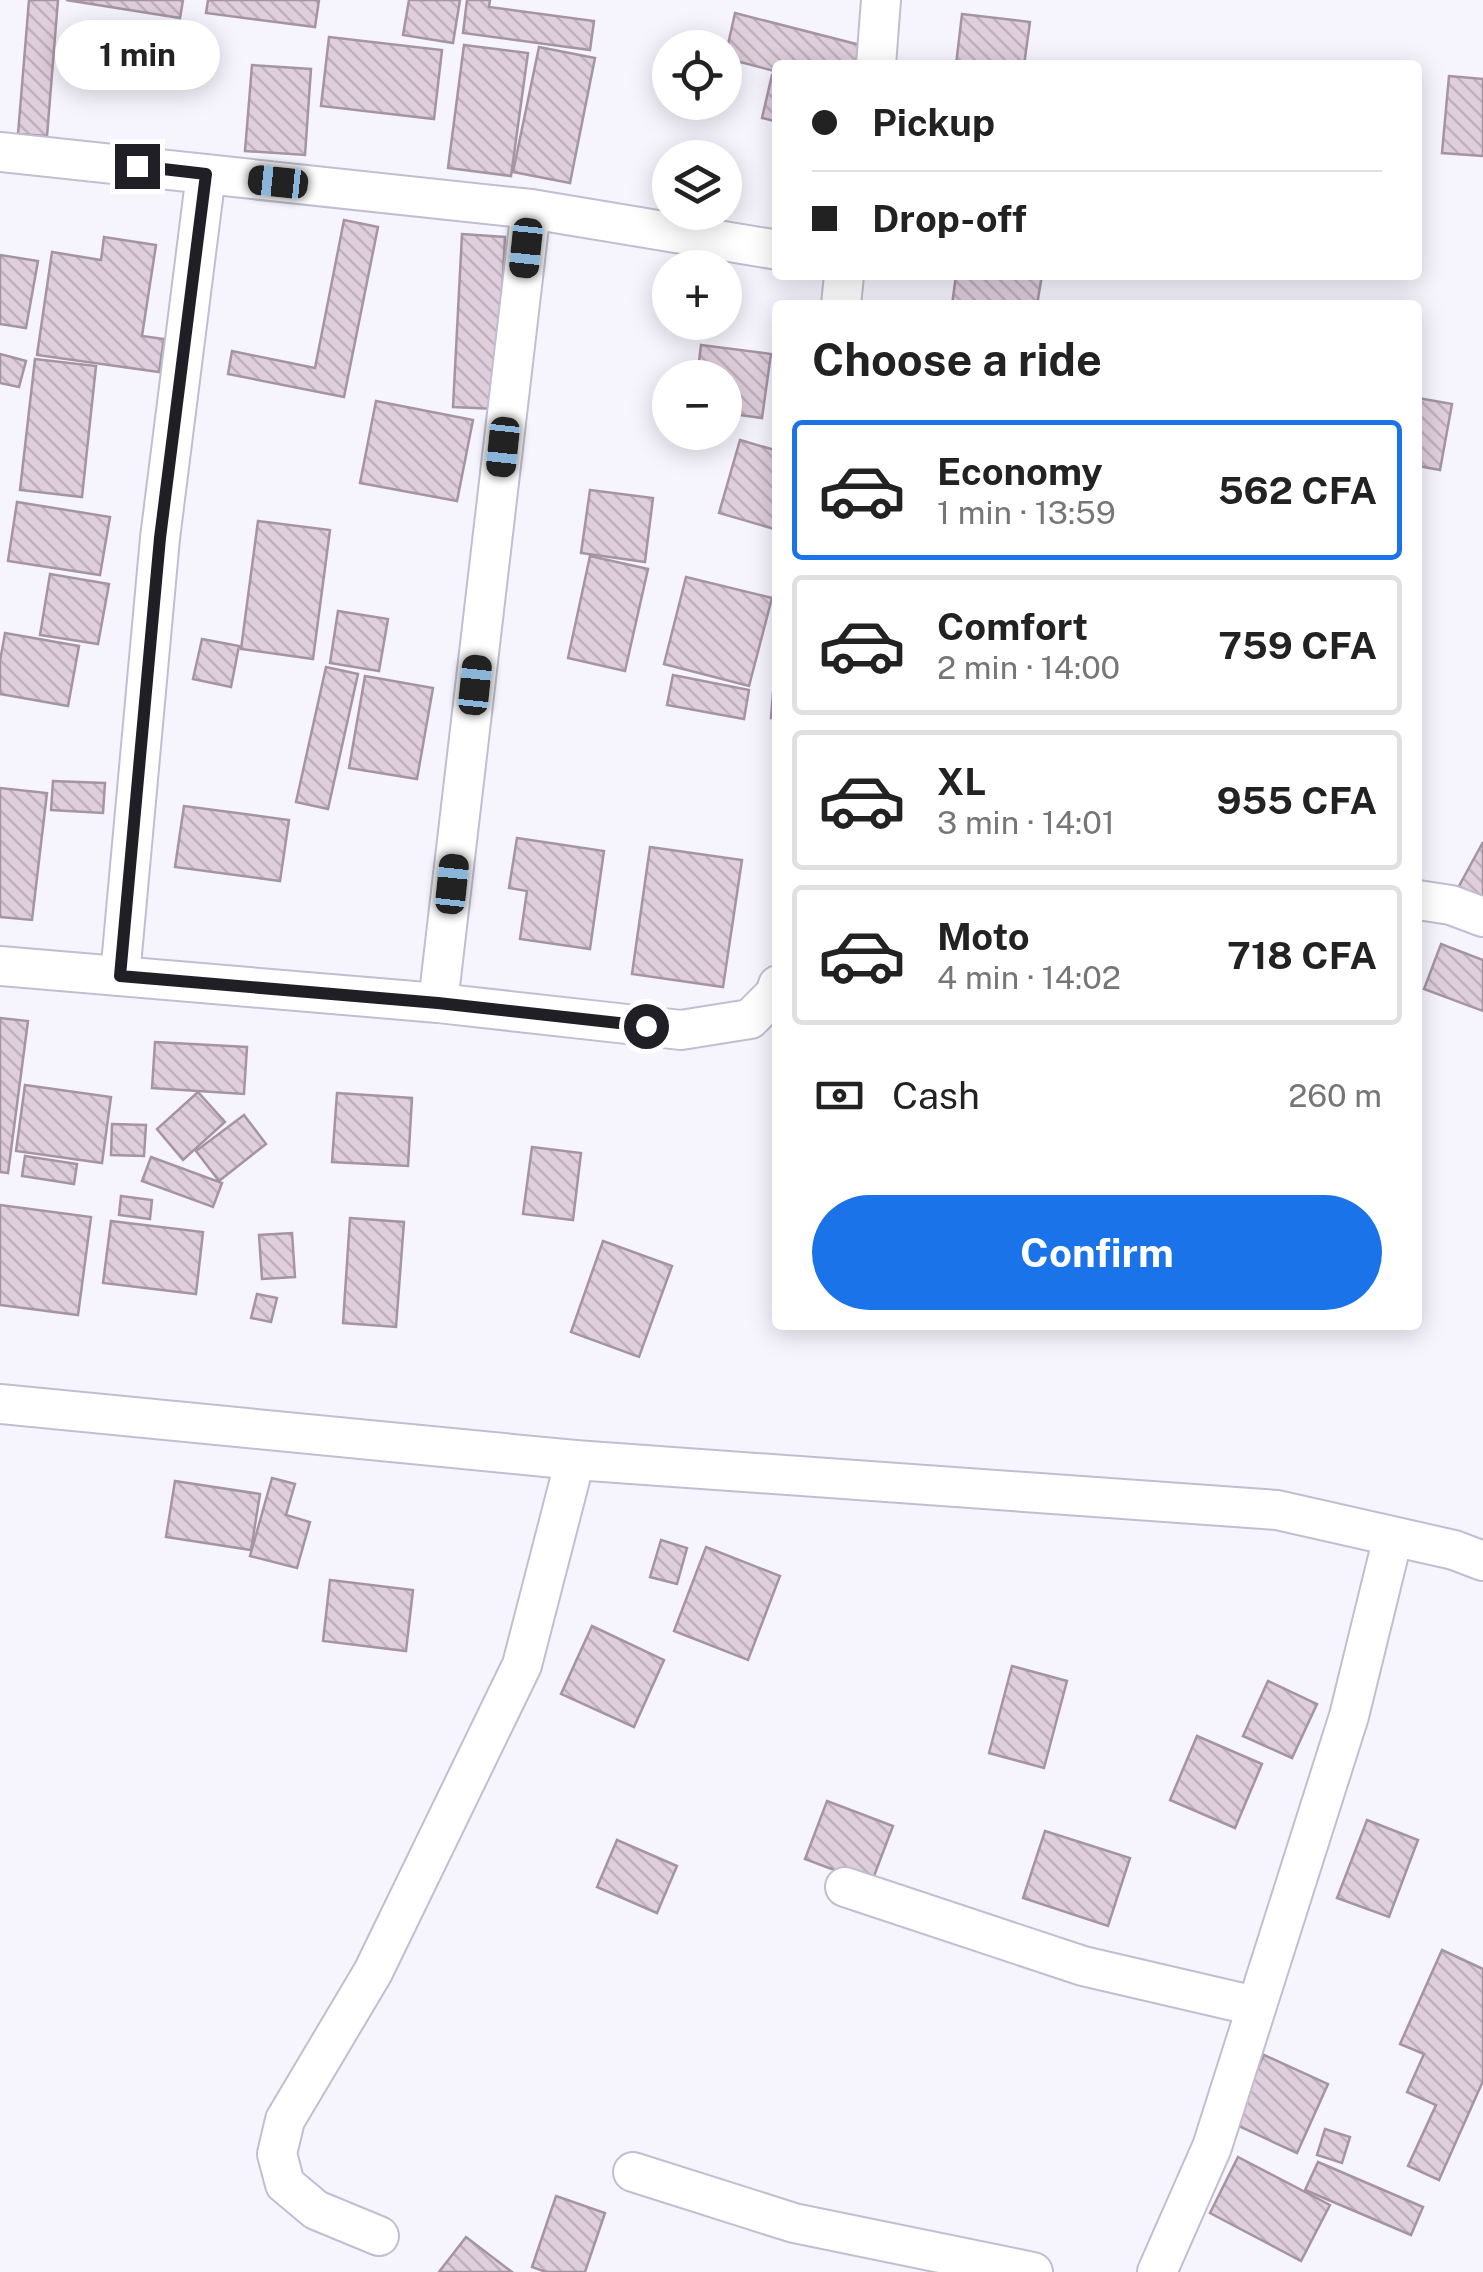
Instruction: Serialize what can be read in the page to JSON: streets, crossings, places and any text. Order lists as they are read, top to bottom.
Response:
{
  "page": {
    "bubble": "1 min",
    "map_buttons": ["+", "−"],
    "banner": ["Pickup", "Drop-off"],
    "heading": "Choose a ride",
    "list": [
      {
        "name": "Economy",
        "note": "1 min · 13:59",
        "value": "562 CFA"
      },
      {
        "name": "Comfort",
        "note": "2 min · 14:00",
        "value": "759 CFA"
      },
      {
        "name": "XL",
        "note": "3 min · 14:01",
        "value": "955 CFA"
      },
      {
        "name": "Moto",
        "note": "4 min · 14:02",
        "value": "718 CFA"
      }
    ],
    "pay": ["Cash", "260 m"],
    "buttons": "Confirm"
  }
}
